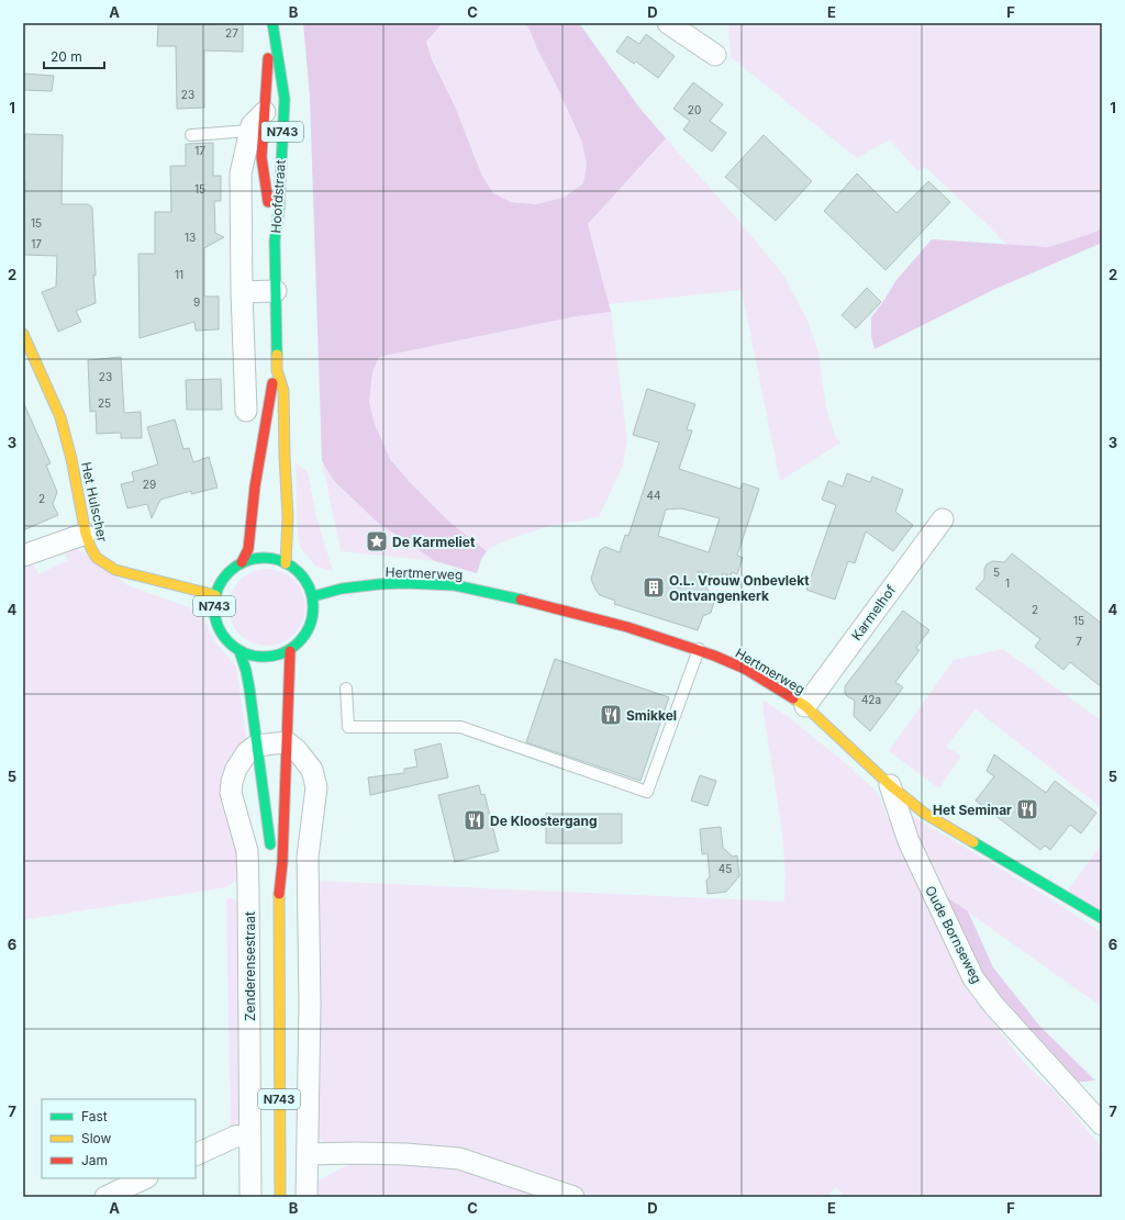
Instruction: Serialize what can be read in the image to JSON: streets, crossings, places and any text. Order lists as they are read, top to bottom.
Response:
{
  "streets": {
    "main road": [
      "N743",
      "Hoofdstraat",
      "Het Hulscher",
      "Hertmerweg"
    ],
    "street": ["Karmelhof", "Oude Bornseweg", "Zenderensestraat"]
  },
  "crossings": [
    ["N743", "Hoofdstraat"],
    ["N743", "Het Hulscher"],
    ["N743", "Hertmerweg"],
    ["N743", "Zenderensestraat"],
    ["Hoofdstraat", "Het Hulscher"],
    ["Hoofdstraat", "Hertmerweg"],
    ["Het Hulscher", "Hertmerweg"],
    ["Hertmerweg", "Karmelhof"],
    ["Hertmerweg", "Oude Bornseweg"]
  ],
  "places": {
    "place": ["De Karmeliet"],
    "building": ["O.L. Vrouw Onbevlekt Ontvangenkerk"],
    "restaurant": ["Smikkel", "Het Seminar", "De Kloostergang"]
  },
  "house_numbers": [
    "27",
    "23",
    "20",
    "17",
    "15",
    "15",
    "13",
    "17",
    "11",
    "9",
    "23",
    "25",
    "29",
    "44",
    "2",
    "5",
    "1",
    "2",
    "15",
    "7",
    "42a",
    "45"
  ],
  "legend": ["Fast", "Slow", "Jam"],
  "scale_bar": "20 m",
  "grid": {
    "columns": [
      "A",
      "B",
      "C",
      "D",
      "E",
      "F"
    ],
    "rows": [
      "1",
      "2",
      "3",
      "4",
      "5",
      "6",
      "7"
    ]
  }
}
